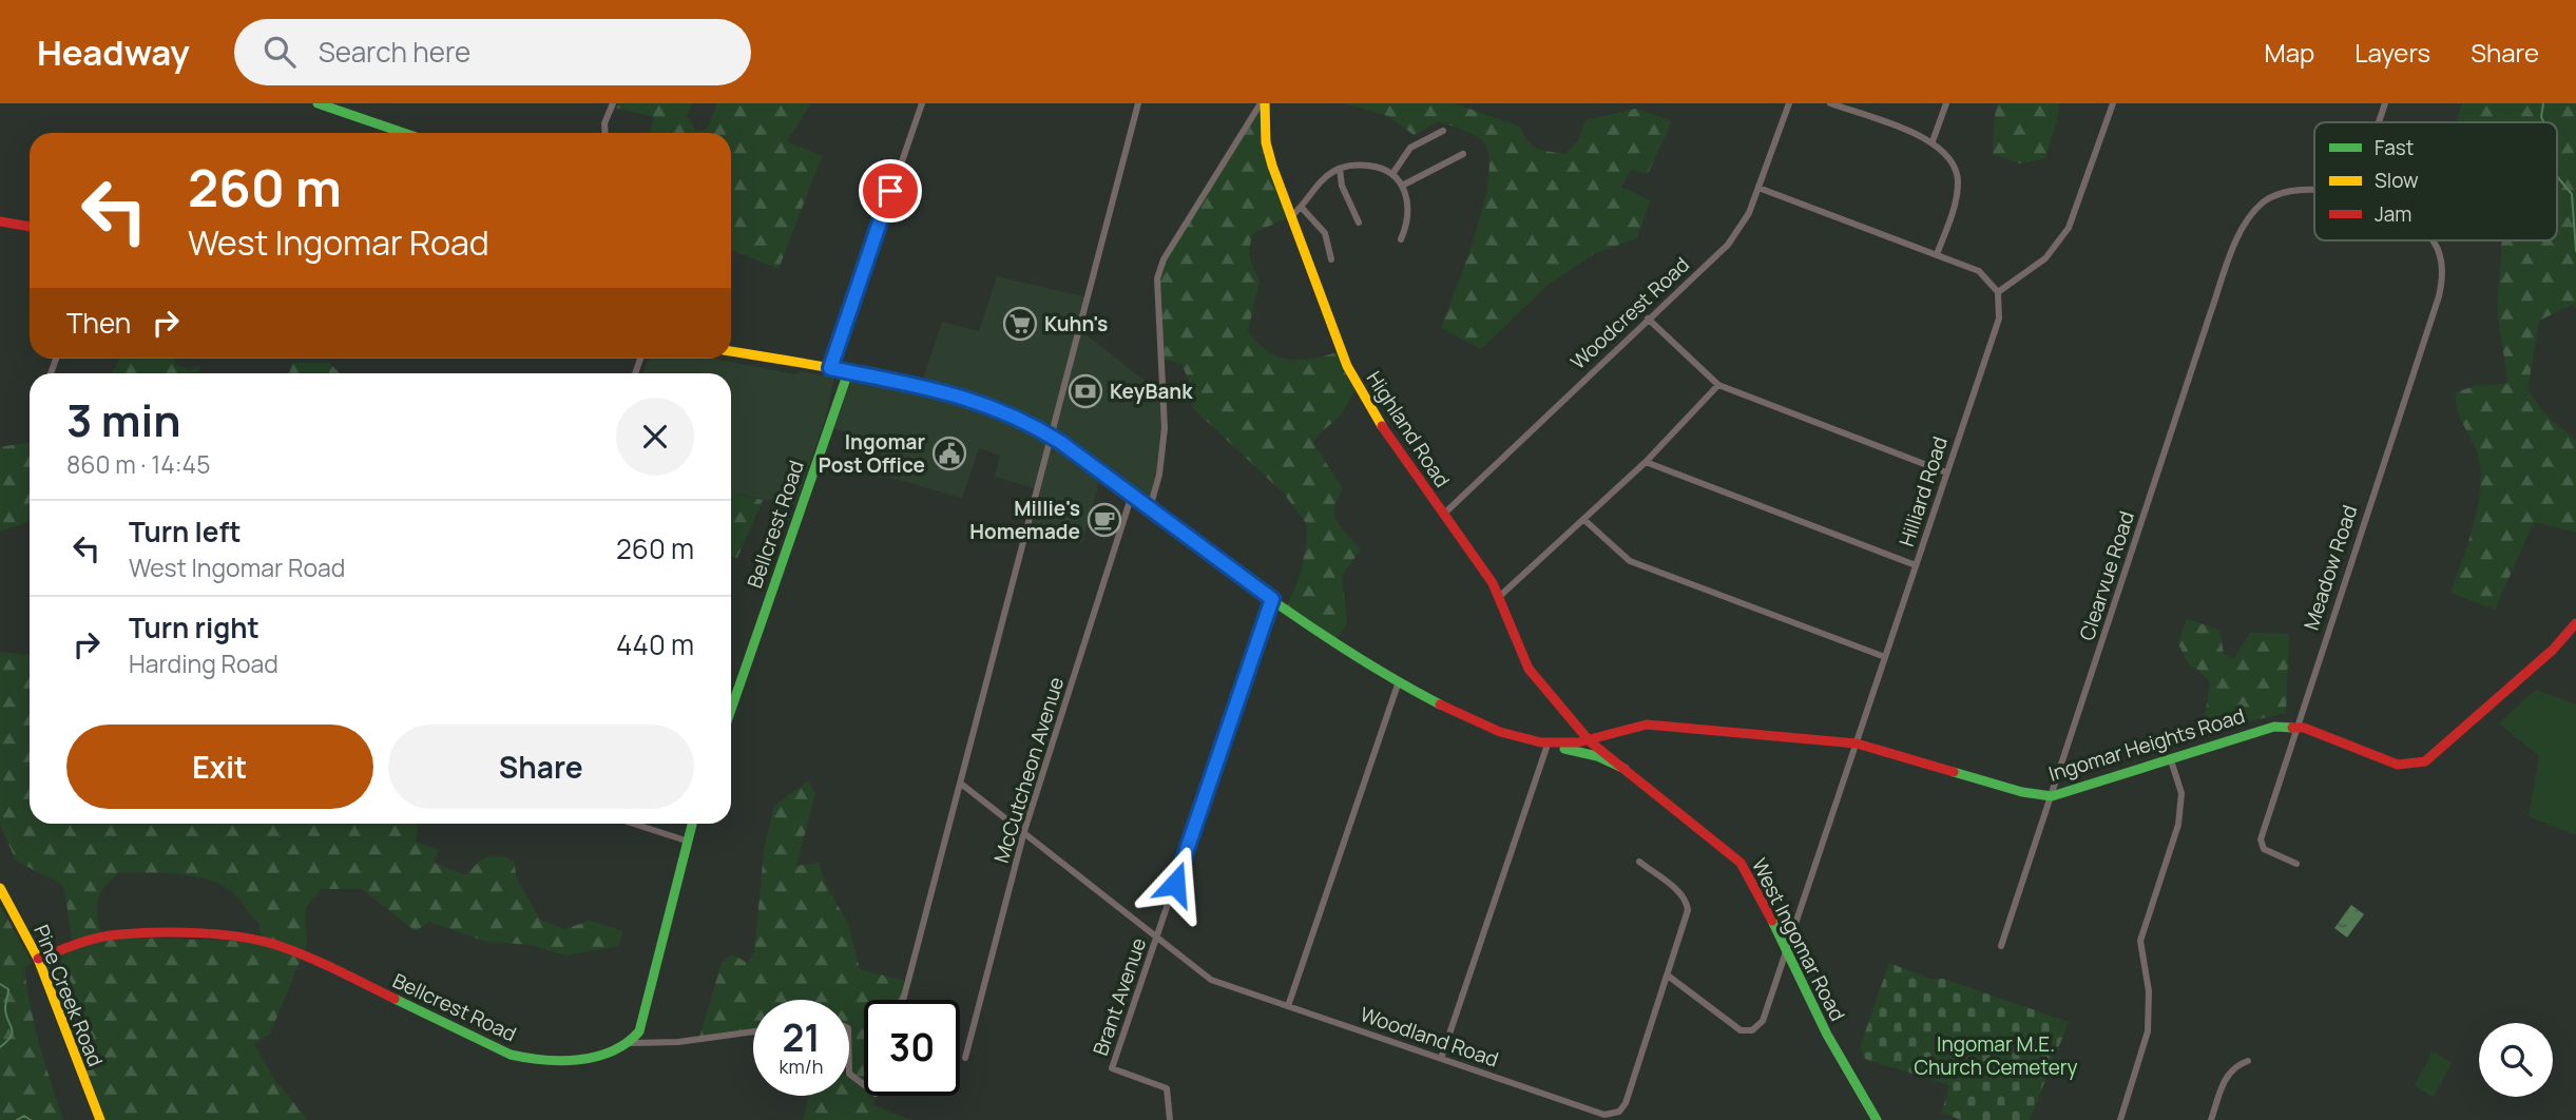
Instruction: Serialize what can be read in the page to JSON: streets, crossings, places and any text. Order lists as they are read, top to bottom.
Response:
{
  "streets": {
    "street": [
      "Woodcrest Road",
      "Highland Road",
      "Hilliard Road",
      "Bellcrest Road",
      "Meadow Road",
      "Clearvue Road",
      "Ingomar Heights Road",
      "McCutcheon Avenue",
      "West Ingomar Road",
      "Pine Creek Road",
      "Brant Avenue",
      "Woodland Road"
    ]
  },
  "crossings": [
    ["Woodcrest Road", "Highland Road"],
    ["Highland Road", "Ingomar Heights Road"],
    ["Highland Road", "West Ingomar Road"],
    ["Hilliard Road", "Ingomar Heights Road"],
    ["Hilliard Road", "West Ingomar Road"],
    ["Bellcrest Road", "Pine Creek Road"],
    ["Meadow Road", "Ingomar Heights Road"],
    ["Clearvue Road", "Ingomar Heights Road"],
    ["Ingomar Heights Road", "West Ingomar Road"],
    ["McCutcheon Avenue", "Woodland Road"],
    ["Brant Avenue", "Woodland Road"]
  ],
  "parks": ["Ingomar M.E. Church Cemetery"],
  "places": {
    "supermarket": ["Kuhn's"],
    "bank": ["KeyBank"],
    "public building": ["Ingomar Post Office"],
    "cafe": ["Millie's Homemade"]
  },
  "legend": ["Fast", "Slow", "Jam"],
  "page": {
    "header": "Headway",
    "search": "Search here",
    "nav": ["Map", "Layers", "Share"],
    "turn": ["260 m", "West Ingomar Road"],
    "then": "Then",
    "heading": ["3 min", "860 m · 14:45"],
    "list": [
      {
        "name": "Turn left",
        "note": "West Ingomar Road",
        "value": "260 m"
      },
      {
        "name": "Turn right",
        "note": "Harding Road",
        "value": "440 m"
      }
    ],
    "buttons": ["Exit", "Share"],
    "speed": "21 km/h",
    "limit": "30"
  }
}
